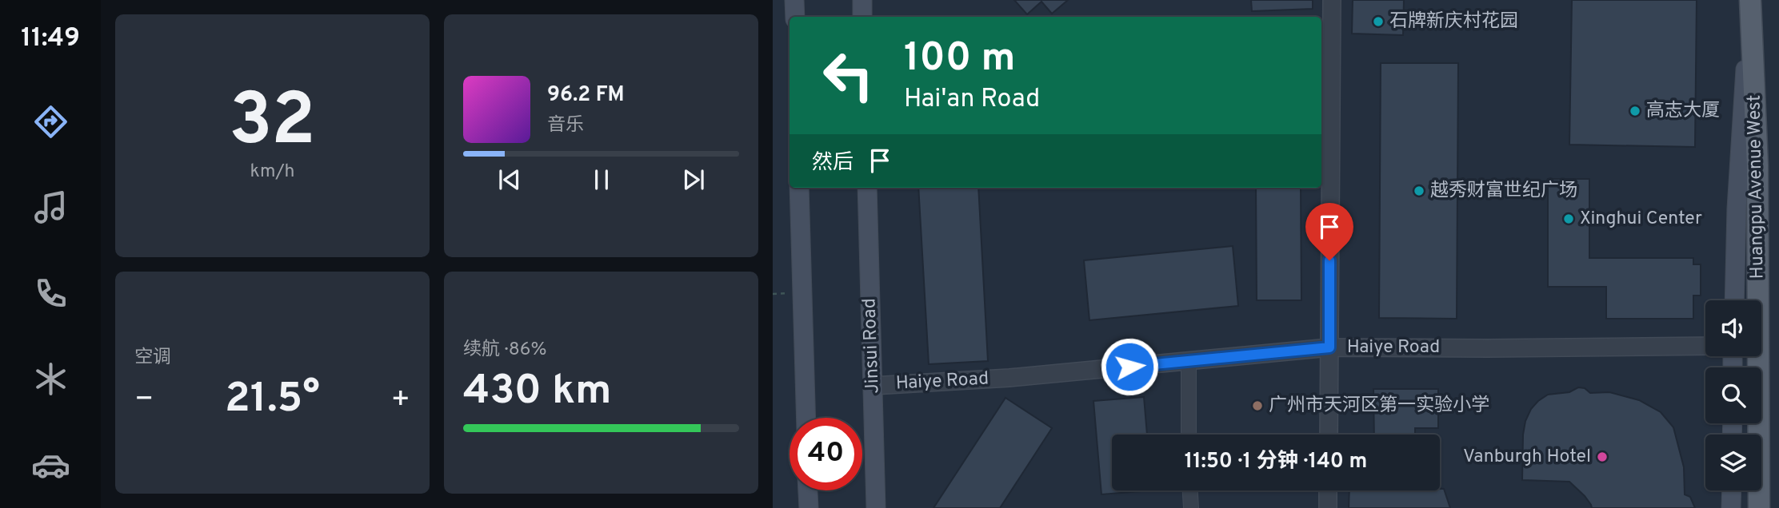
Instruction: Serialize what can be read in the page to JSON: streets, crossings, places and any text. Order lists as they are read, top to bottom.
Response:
{
  "streets": {
    "main road": ["Huangpu Avenue West", "Jinsui Road"],
    "street": ["Haiye Road"]
  },
  "crossings": [
    ["Jinsui Road", "Haiye Road"]
  ],
  "places": [
    "石牌新庆村花园",
    "高志大厦",
    "越秀·财富世纪广场",
    "Xinghui Center",
    "广州市天河区第一实验小学",
    "Vanburgh Hotel"
  ],
  "page": {
    "tabs": "11:49",
    "tile": [
      ["32", "km/h"],
      "空调",
      ["续航 · 86%", "430 km"]
    ],
    "turn": ["100 m", "Hai'an Road"],
    "song": ["96.2 FM", "音乐"],
    "then": "然后",
    "heat": ["−", "21.5°", "+"],
    "limit": "40",
    "trip": "11:50 · 1 分钟 · 140 m"
  }
}
